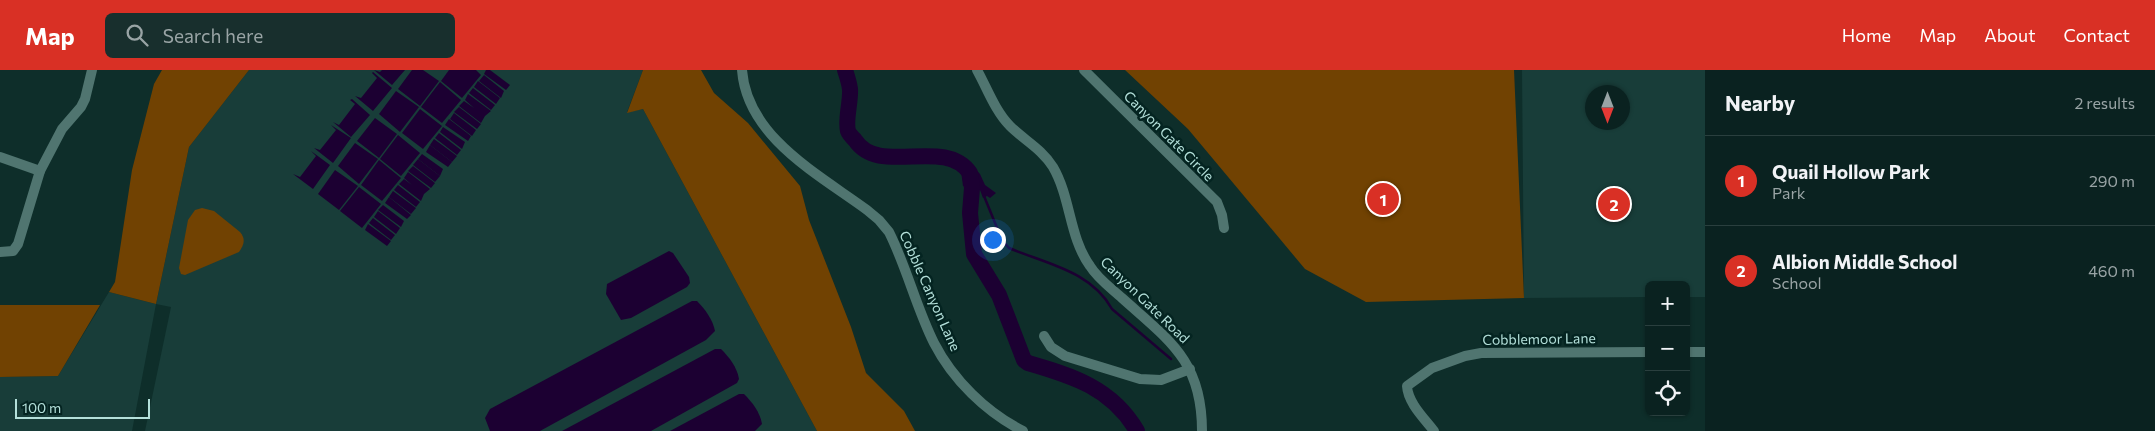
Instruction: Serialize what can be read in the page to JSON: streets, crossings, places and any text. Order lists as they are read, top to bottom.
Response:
{
  "streets": {
    "street": [
      "Canyon Gate Circle",
      "Cobble Canyon Lane",
      "Canyon Gate Road",
      "Cobblemoor Lane"
    ]
  },
  "scale_bar": "100 m",
  "north": "bottom",
  "page": {
    "header": "Map",
    "search": "Search here",
    "nav": [
      "Home",
      "Map",
      "About",
      "Contact"
    ],
    "heading": ["Nearby", "2 results"],
    "list": [
      {
        "mark": "1",
        "name": "Quail Hollow Park",
        "note": "Park",
        "value": "290 m"
      },
      {
        "mark": "2",
        "name": "Albion Middle School",
        "note": "School",
        "value": "460 m"
      }
    ],
    "pins": ["1", "2"],
    "map_buttons": ["+", "−"],
    "scale": "100 m"
  }
}
